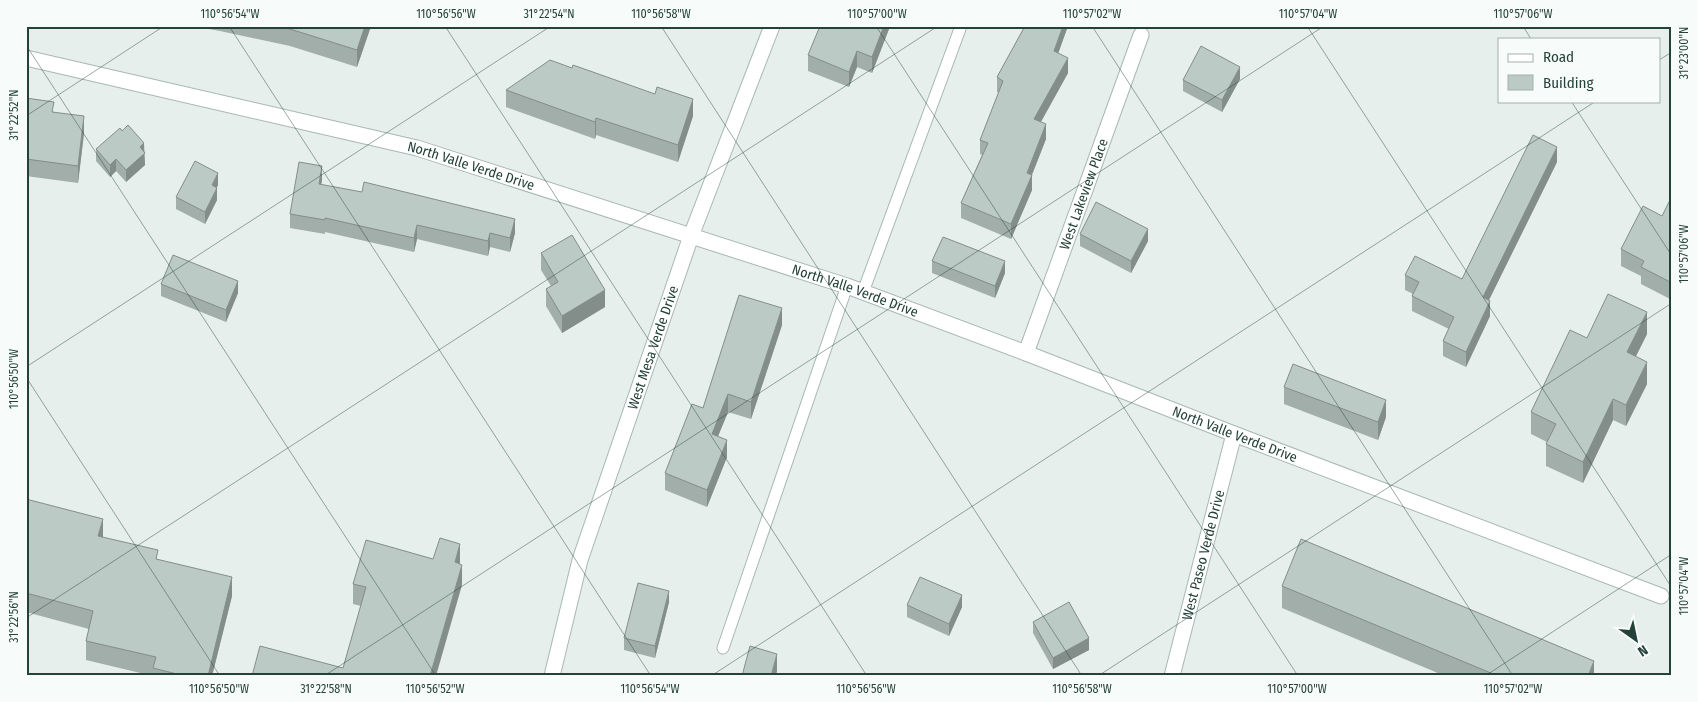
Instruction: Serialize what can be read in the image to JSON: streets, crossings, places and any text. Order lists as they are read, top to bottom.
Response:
{
  "streets": {
    "street": [
      "North Valle Verde Drive",
      "West Lakeview Place",
      "West Mesa Verde Drive",
      "West Paseo Verde Drive"
    ]
  },
  "crossings": [
    ["North Valle Verde Drive", "West Lakeview Place"],
    ["North Valle Verde Drive", "West Mesa Verde Drive"],
    ["North Valle Verde Drive", "West Paseo Verde Drive"]
  ],
  "legend": ["Road", "Building"],
  "north": "bottom right",
  "coordinates": [
    "110°56'54\"W",
    "110°56'56\"W",
    "31°22'54\"N",
    "110°56'58\"W",
    "110°57'00\"W",
    "110°57'02\"W",
    "110°57'04\"W",
    "110°57'06\"W",
    "31°23'00\"N",
    "31°22'52\"N",
    "110°56'50\"W",
    "31°22'56\"N",
    "31°22'58\"N",
    "110°56'52\"W"
  ]
}
